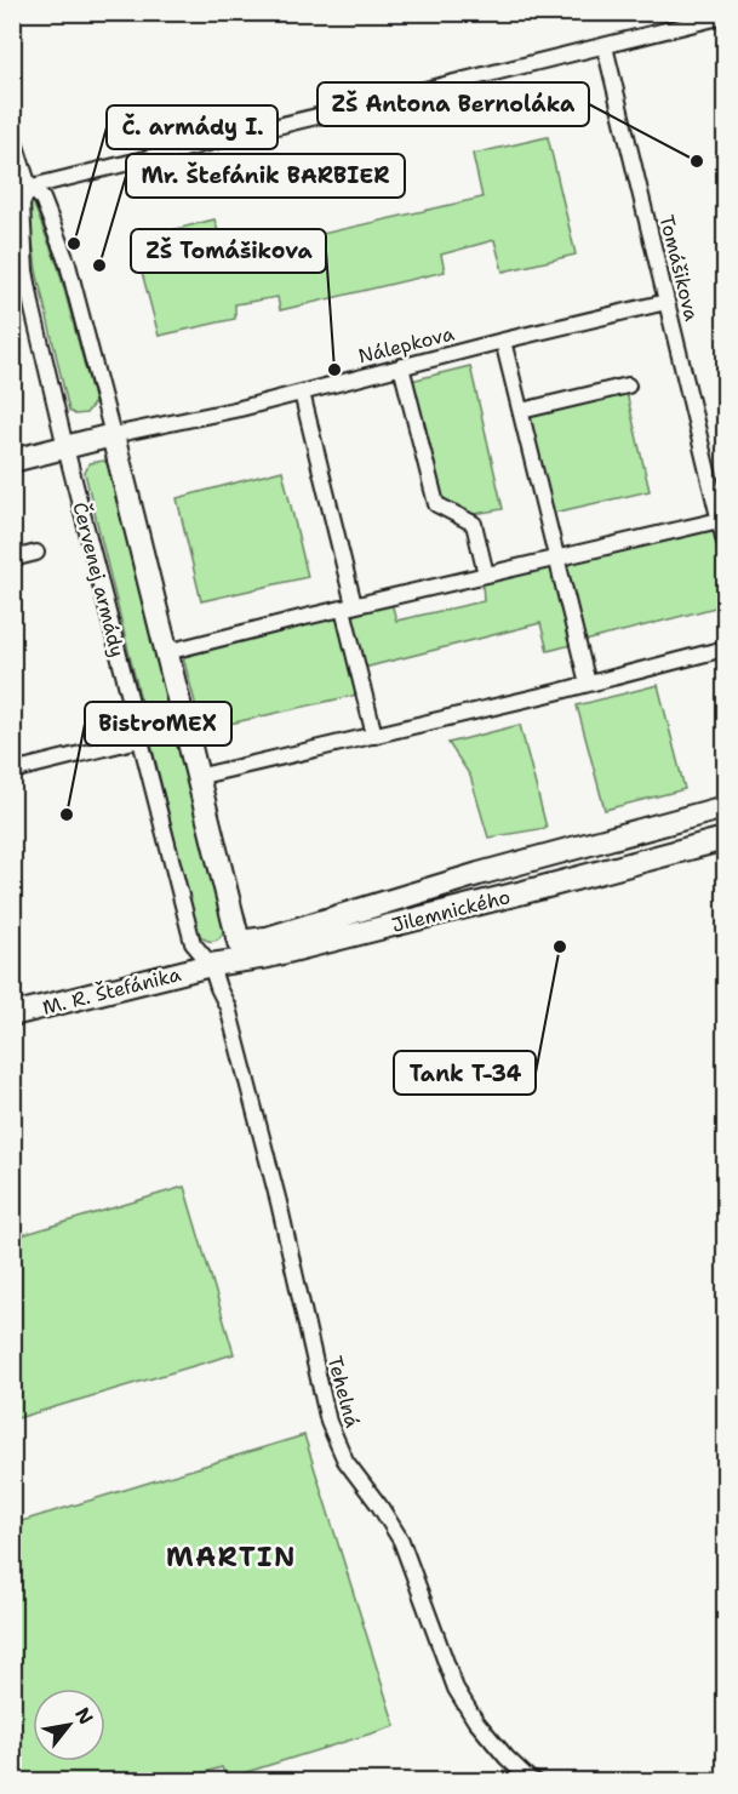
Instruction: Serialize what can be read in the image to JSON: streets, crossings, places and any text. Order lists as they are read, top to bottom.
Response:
{
  "streets": {
    "main road": ["Červenej armády", "Jilemnického", "M. R. Štefánika"],
    "street": ["Tomášikova", "Nálepkova", "Tehelná"]
  },
  "crossings": [
    ["Tomášikova", "Nálepkova"],
    ["Nálepkova", "Červenej armády"],
    ["Červenej armády", "Jilemnického"],
    ["Červenej armády", "M. R. Štefánika"],
    ["Červenej armády", "Tehelná"],
    ["Jilemnického", "M. R. Štefánika"],
    ["Jilemnického", "Tehelná"],
    ["M. R. Štefánika", "Tehelná"]
  ],
  "districts": ["MARTIN"],
  "places": [
    "ZŠ Antona Bernoláka",
    "Č. armády I.",
    "Mr. Štefánik BARBIER",
    "ZŠ Tomášikova",
    "BistroMEX",
    "Tank T-34"
  ],
  "north": "top right"
}
